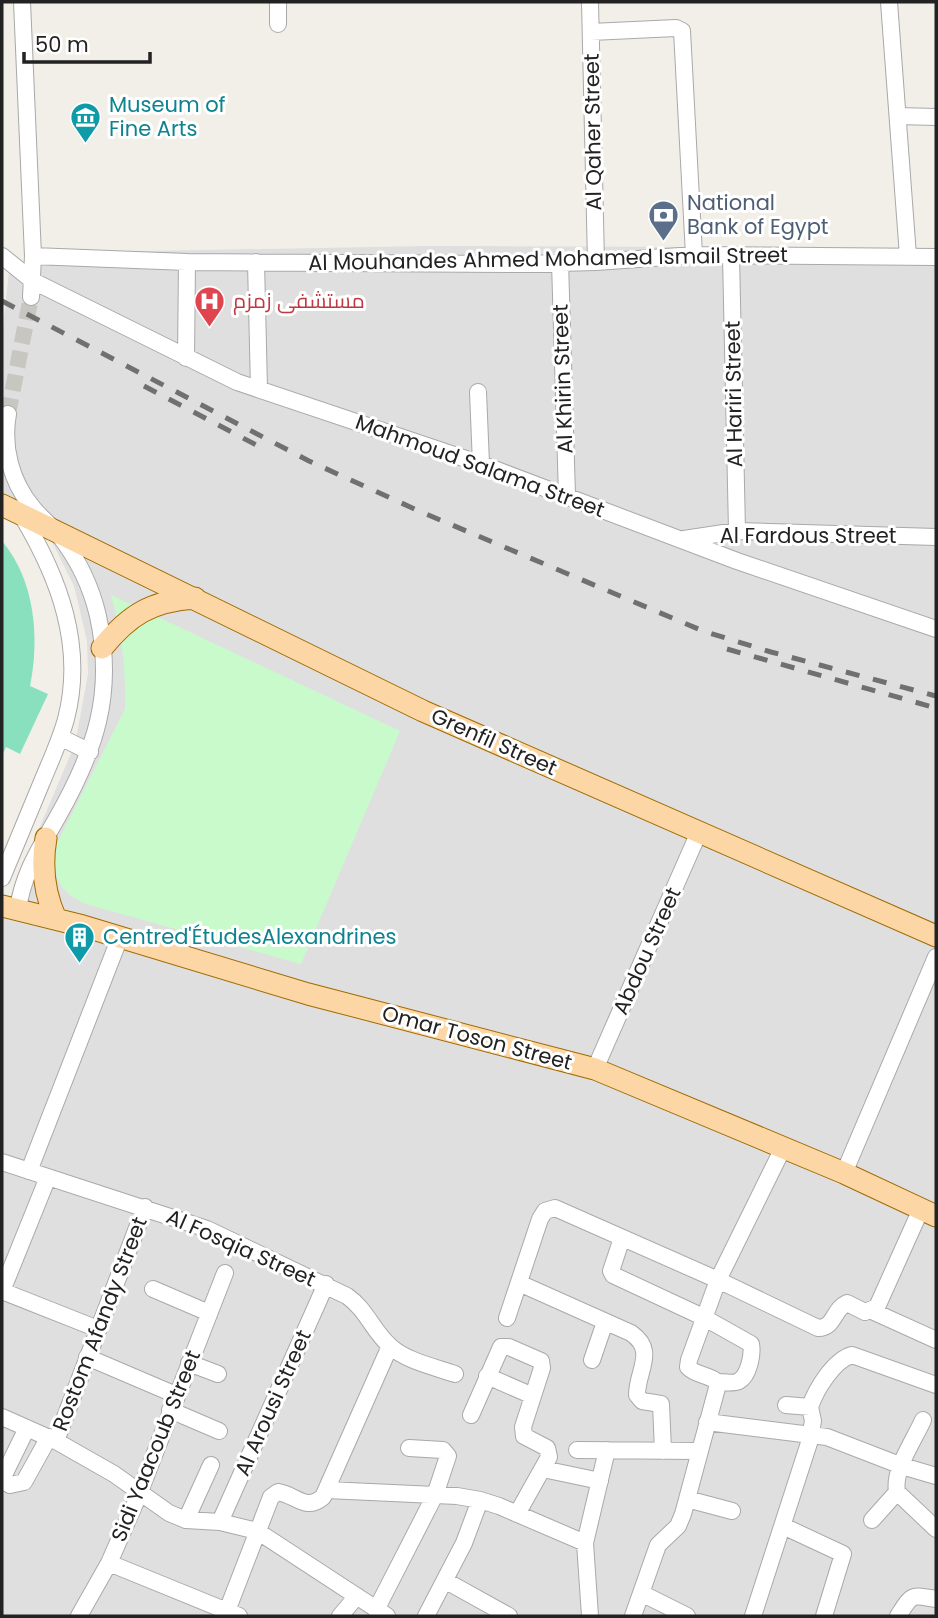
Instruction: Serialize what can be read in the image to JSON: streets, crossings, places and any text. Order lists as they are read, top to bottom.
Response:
{
  "streets": {
    "main road": ["Grenfil Street", "Omar Toson Street"],
    "street": [
      "Al Qaher Street",
      "Al Mouhandes Ahmed Mohamed Ismail Street",
      "Al Khirin Street",
      "Al Hariri Street",
      "Mahmoud Salama Street",
      "Al Fardous Street",
      "Abdou Street",
      "Al Fosqia Street",
      "Rostom Afandy Street",
      "Al Arousi Street",
      "Sidi Yaacoub Street"
    ]
  },
  "crossings": [
    ["Al Qaher Street", "Al Mouhandes Ahmed Mohamed Ismail Street"],
    ["Al Mouhandes Ahmed Mohamed Ismail Street", "Al Khirin Street"],
    ["Al Mouhandes Ahmed Mohamed Ismail Street", "Al Hariri Street"],
    ["Al Khirin Street", "Mahmoud Salama Street"],
    ["Al Hariri Street", "Al Fardous Street"],
    ["Mahmoud Salama Street", "Al Fardous Street"],
    ["Grenfil Street", "Abdou Street"],
    ["Abdou Street", "Omar Toson Street"],
    ["Al Fosqia Street", "Rostom Afandy Street"],
    ["Al Fosqia Street", "Al Arousi Street"]
  ],
  "places": {
    "museum": ["Museum of Fine Arts"],
    "bank": ["National Bank of Egypt"],
    "hospital": ["مستشفى زمزم"],
    "building": ["Centred'ÉtudesAlexandrines"]
  },
  "scale_bar": "50 m"
}
